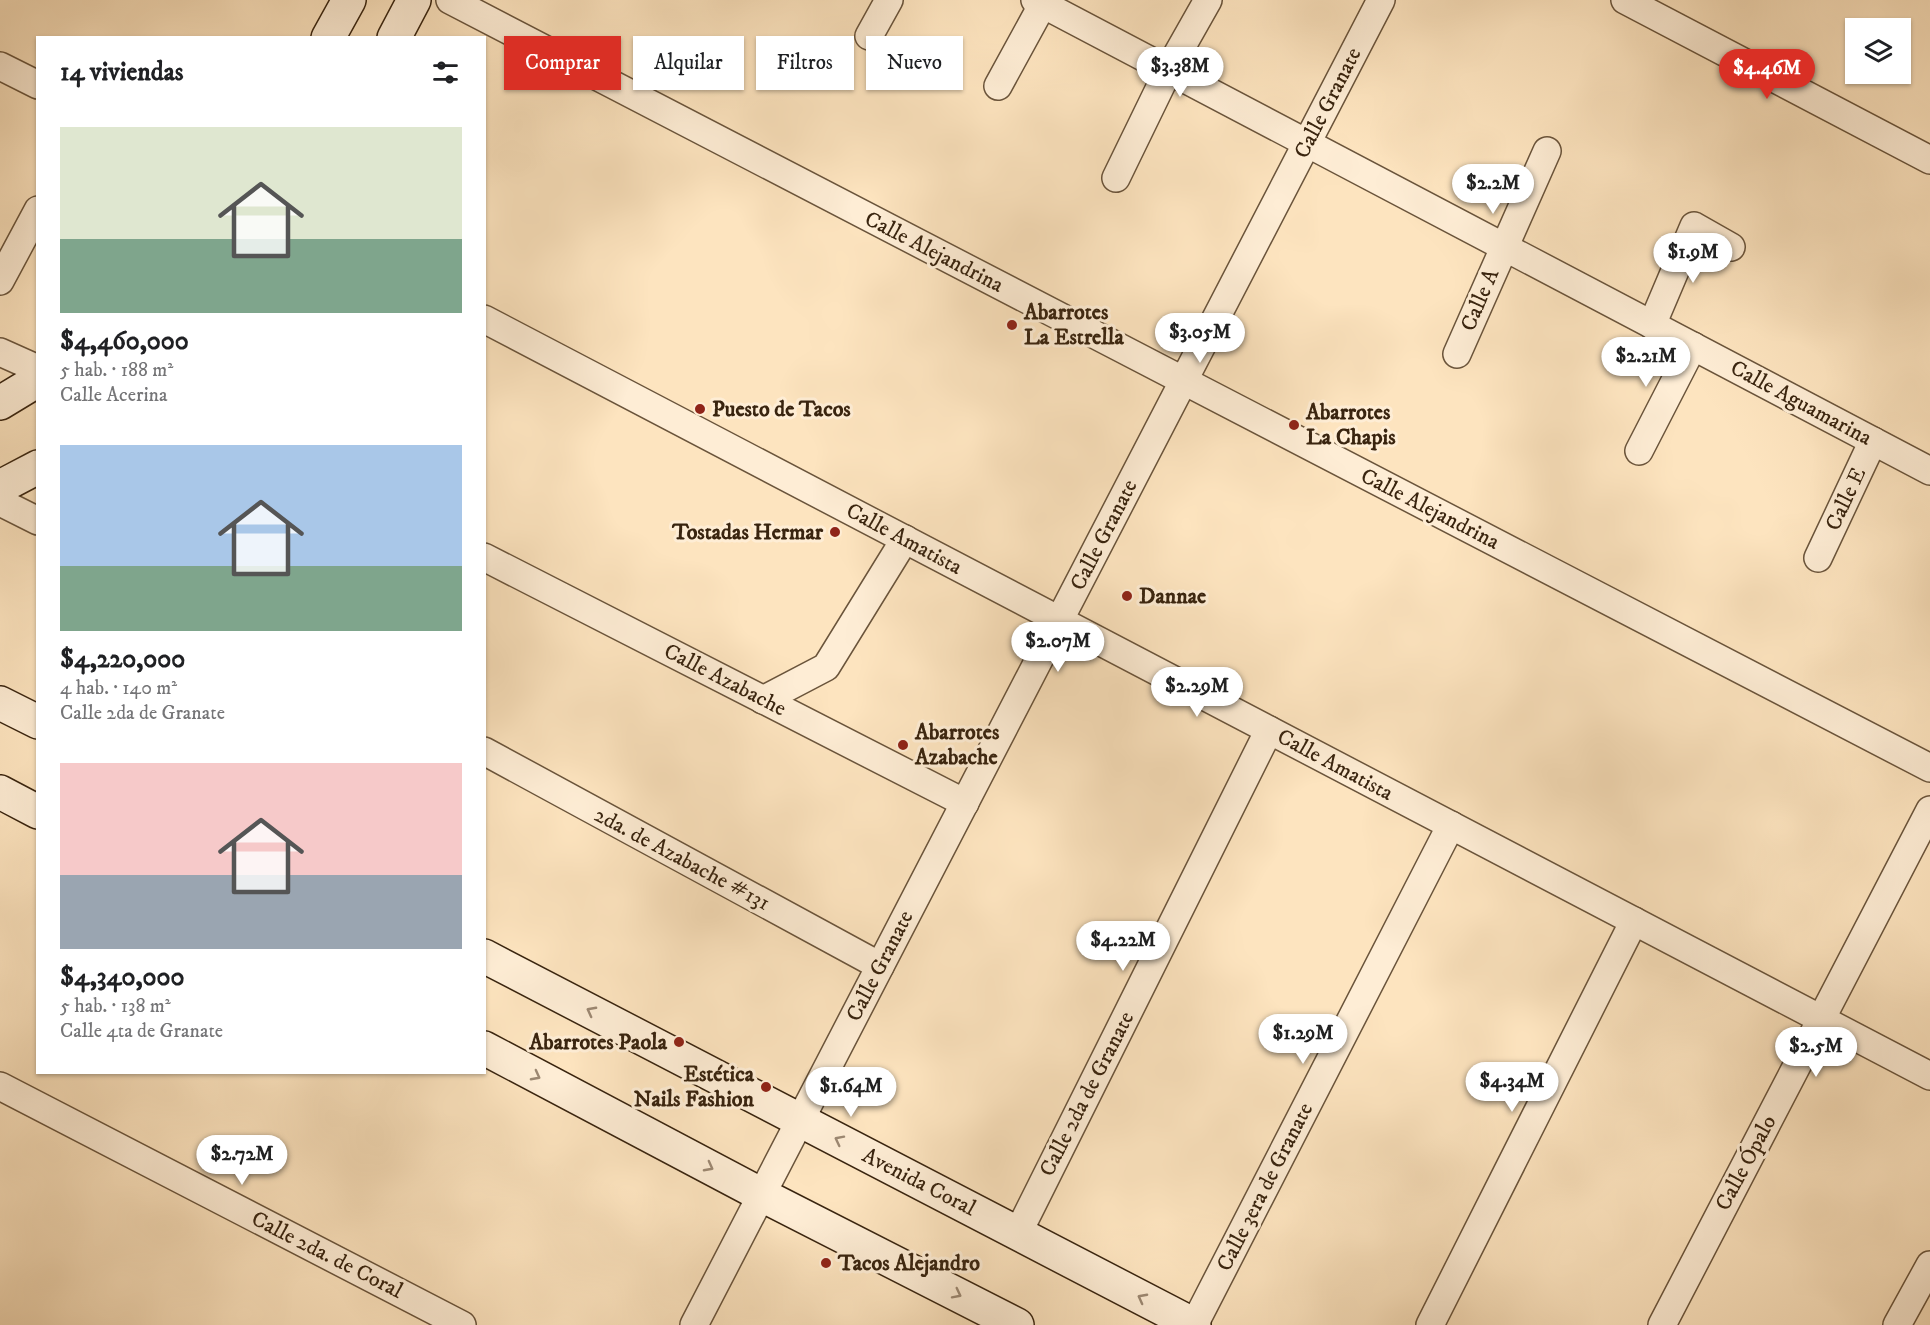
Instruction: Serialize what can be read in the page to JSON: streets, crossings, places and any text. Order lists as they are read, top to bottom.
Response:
{
  "streets": {
    "street": [
      "Calle Granate",
      "Calle Alejandrina",
      "Calle A",
      "Calle Aguamarina",
      "Calle E",
      "Calle Amatista",
      "Calle Azabache",
      "2da. de Azabache #131",
      "Calle 2da de Granate",
      "Calle Ópalo",
      "Avenida Coral",
      "Calle 3era de Granate",
      "Calle 2da. de Coral"
    ]
  },
  "crossings": [
    ["Calle Granate", "Calle Alejandrina"],
    ["Calle Granate", "Calle Aguamarina"],
    ["Calle Granate", "Calle Amatista"],
    ["Calle Granate", "Calle Azabache"],
    ["Calle Granate", "2da. de Azabache #131"],
    ["Calle Granate", "Avenida Coral"],
    ["Calle A", "Calle Aguamarina"],
    ["Calle Aguamarina", "Calle E"],
    ["Calle Amatista", "Calle 2da de Granate"],
    ["Calle Amatista", "Calle Ópalo"],
    ["Calle Amatista", "Calle 3era de Granate"],
    ["Calle 2da de Granate", "Avenida Coral"],
    ["Avenida Coral", "Calle 3era de Granate"]
  ],
  "places": [
    "Abarrotes La Estrella",
    "Puesto de Tacos",
    "Abarrotes La Chapis",
    "Tostadas Hermar",
    "Dannae",
    "Abarrotes Azabache",
    "Abarrotes Paola",
    "Estética Nails Fashion",
    "Tacos Alejandro"
  ],
  "page": {
    "chip": [
      "Comprar",
      "Alquilar",
      "Filtros",
      "Nuevo"
    ],
    "heading": "14 viviendas",
    "price": [
      "$3.38M",
      "$4.46M",
      "$2.2M",
      "$1.9M",
      "$3.05M",
      "$2.21M",
      "$2.07M",
      "$2.29M",
      "$4.22M",
      "$1.29M",
      "$2.5M",
      "$4.34M",
      "$1.64M",
      "$2.72M"
    ],
    "list": [
      {
        "name": "$4,460,000",
        "note": "5 hab. · 188 m² · Calle Acerina"
      },
      {
        "name": "$4,220,000",
        "note": "4 hab. · 140 m² · Calle 2da de Granate"
      },
      {
        "name": "$4,340,000",
        "note": "5 hab. · 138 m² · Calle 4ta de Granate"
      }
    ]
  }
}
